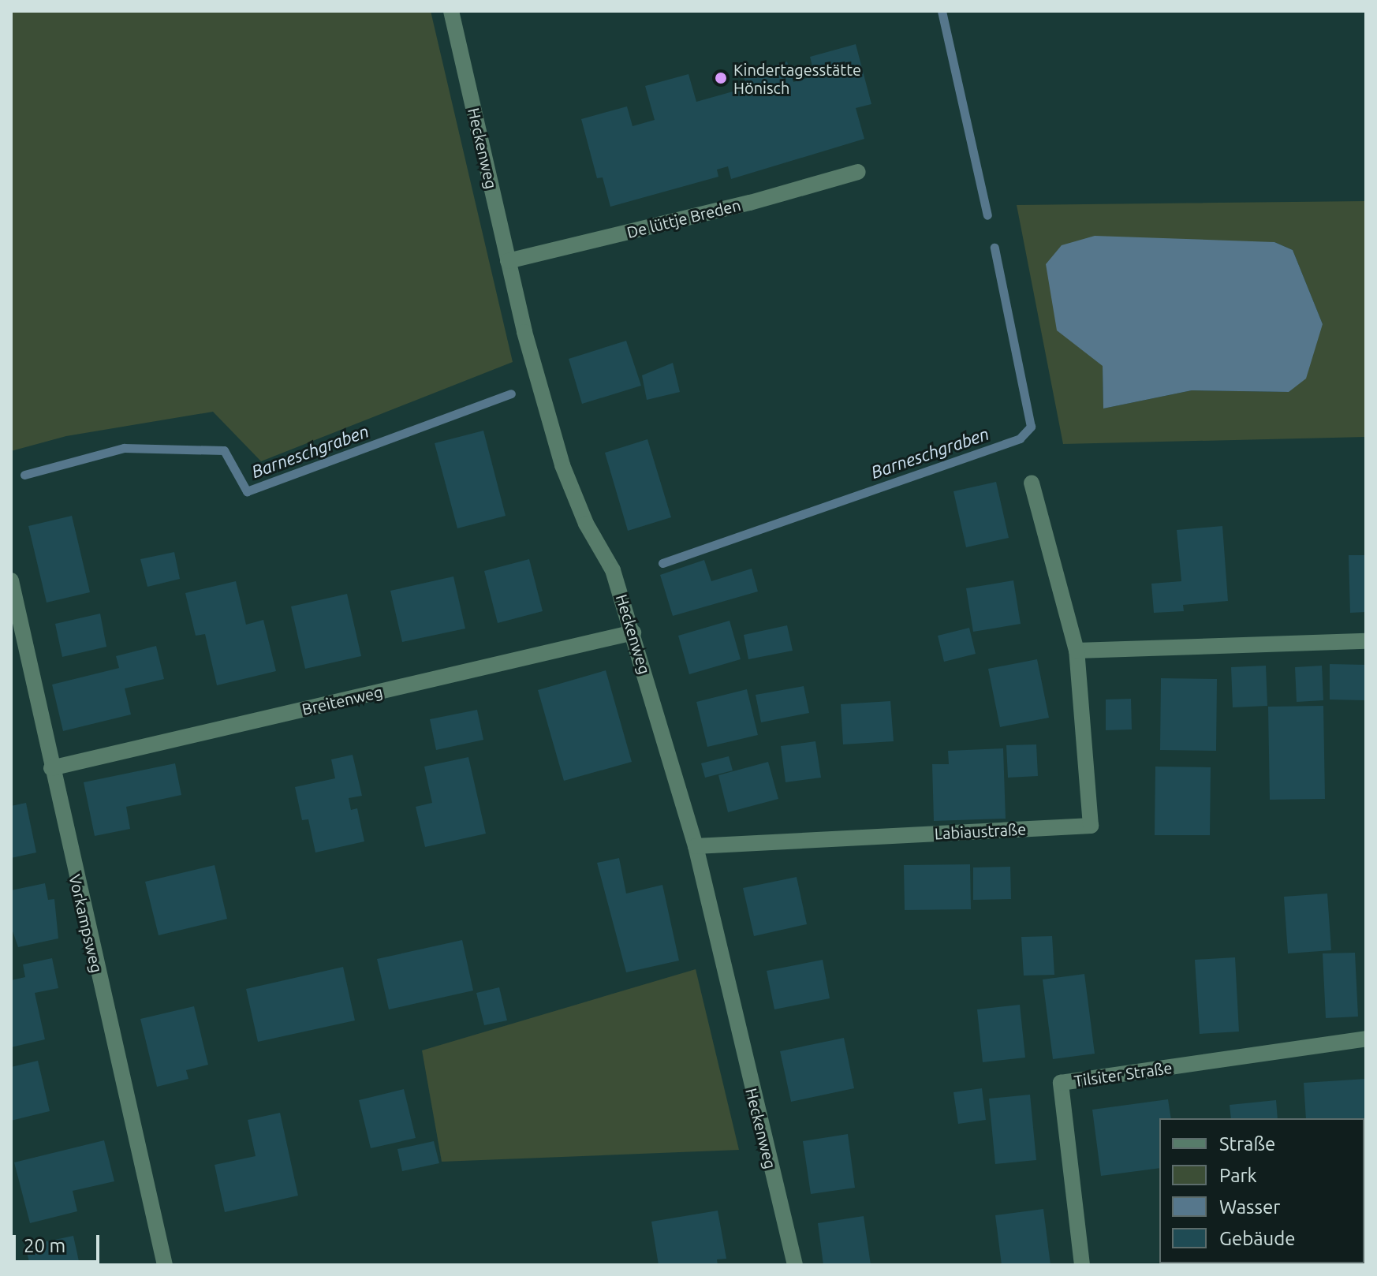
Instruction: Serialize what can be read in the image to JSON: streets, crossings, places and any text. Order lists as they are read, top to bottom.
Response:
{
  "streets": {
    "street": [
      "Heckenweg",
      "De lüttje Breden",
      "Breitenweg",
      "Labiaustraße",
      "Vorkampsweg",
      "Tilsiter Straße"
    ]
  },
  "crossings": [
    ["Heckenweg", "De lüttje Breden"],
    ["Heckenweg", "Breitenweg"],
    ["Heckenweg", "Labiaustraße"],
    ["Breitenweg", "Vorkampsweg"]
  ],
  "water": ["Barneschgraben"],
  "places": ["Kindertagesstätte Hönisch"],
  "legend": [
    "Straße",
    "Park",
    "Wasser",
    "Gebäude"
  ],
  "scale_bar": "20 m"
}
